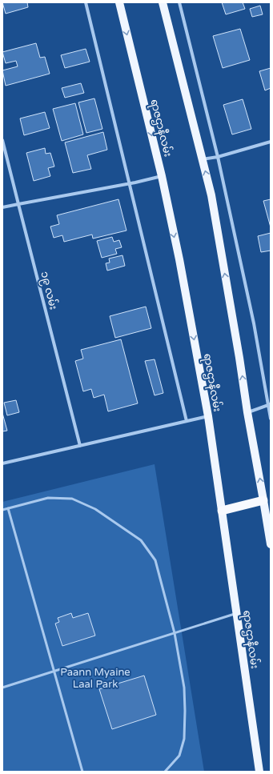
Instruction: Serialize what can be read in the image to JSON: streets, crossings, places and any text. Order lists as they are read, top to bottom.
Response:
{
  "streets": {
    "main road": ["ရာဇဌာနီလမ်း"],
    "street": ["၁၉ လမ်း"]
  },
  "parks": ["Paann Myaine Laal Park"]
}
